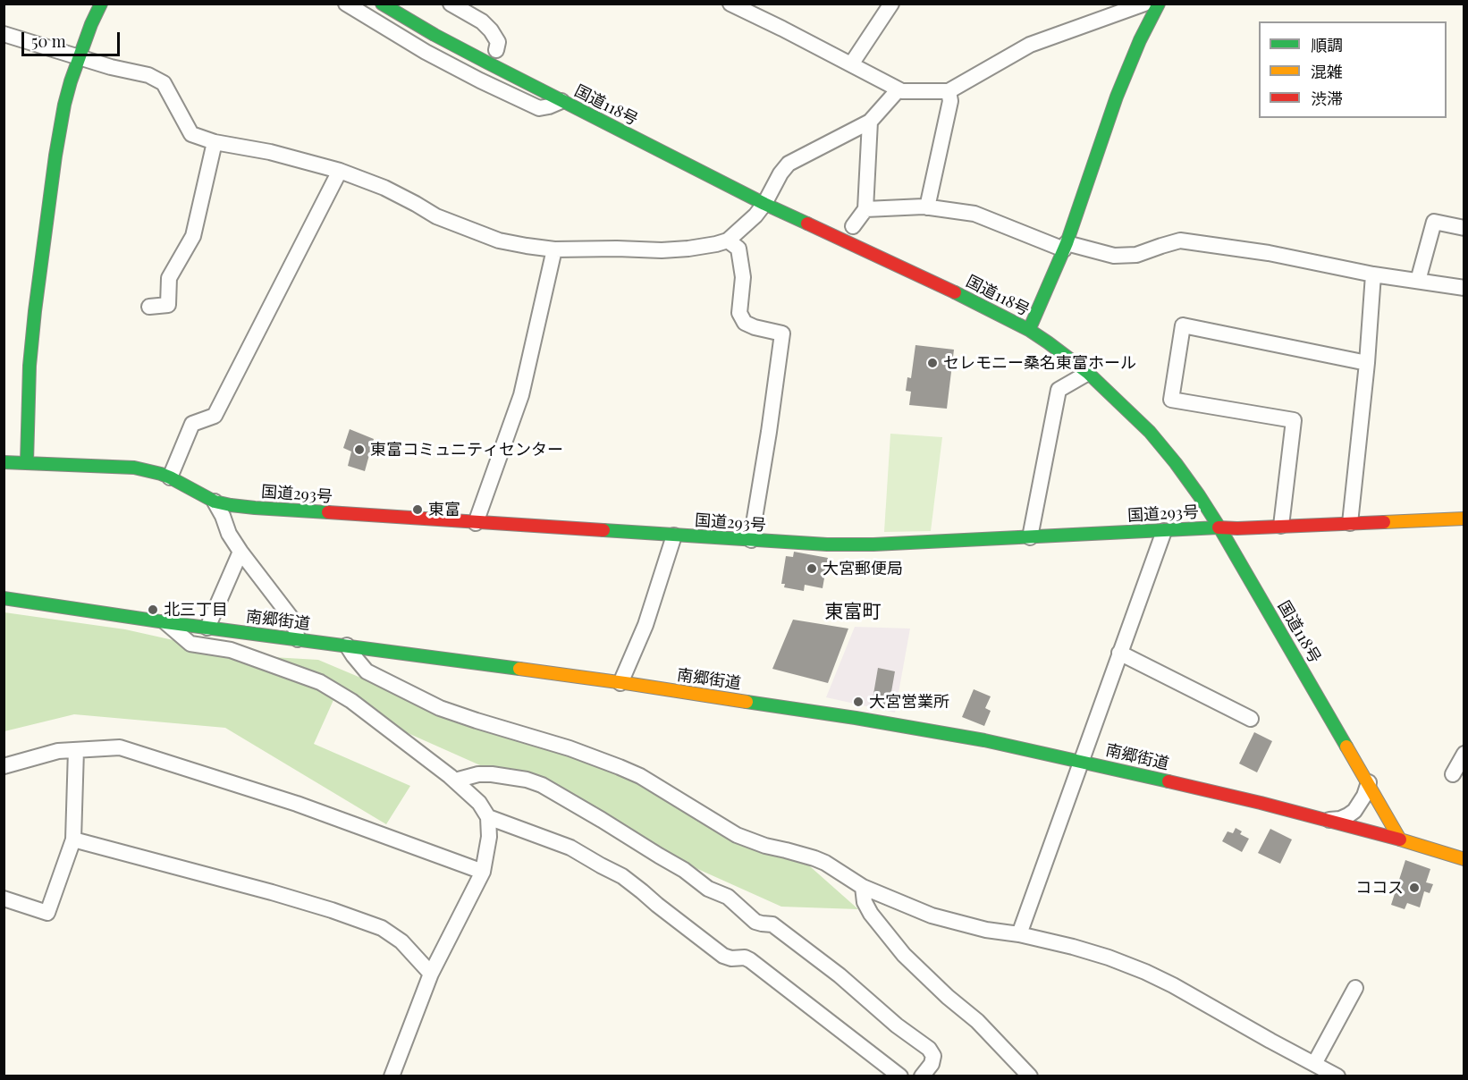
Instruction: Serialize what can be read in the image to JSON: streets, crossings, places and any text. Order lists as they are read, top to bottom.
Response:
{
  "streets": {
    "main road": ["国道118号", "国道293号", "南郷街道"]
  },
  "crossings": [
    ["国道118号", "国道293号"],
    ["国道118号", "南郷街道"]
  ],
  "districts": ["東富町"],
  "places": [
    "セレモニー桑名東富ホール",
    "東富コミュニティセンター",
    "東富",
    "大宮郵便局",
    "北三丁目",
    "大宮営業所",
    "ココス"
  ],
  "legend": ["順調", "混雑", "渋滞"],
  "scale_bar": "50 m"
}
